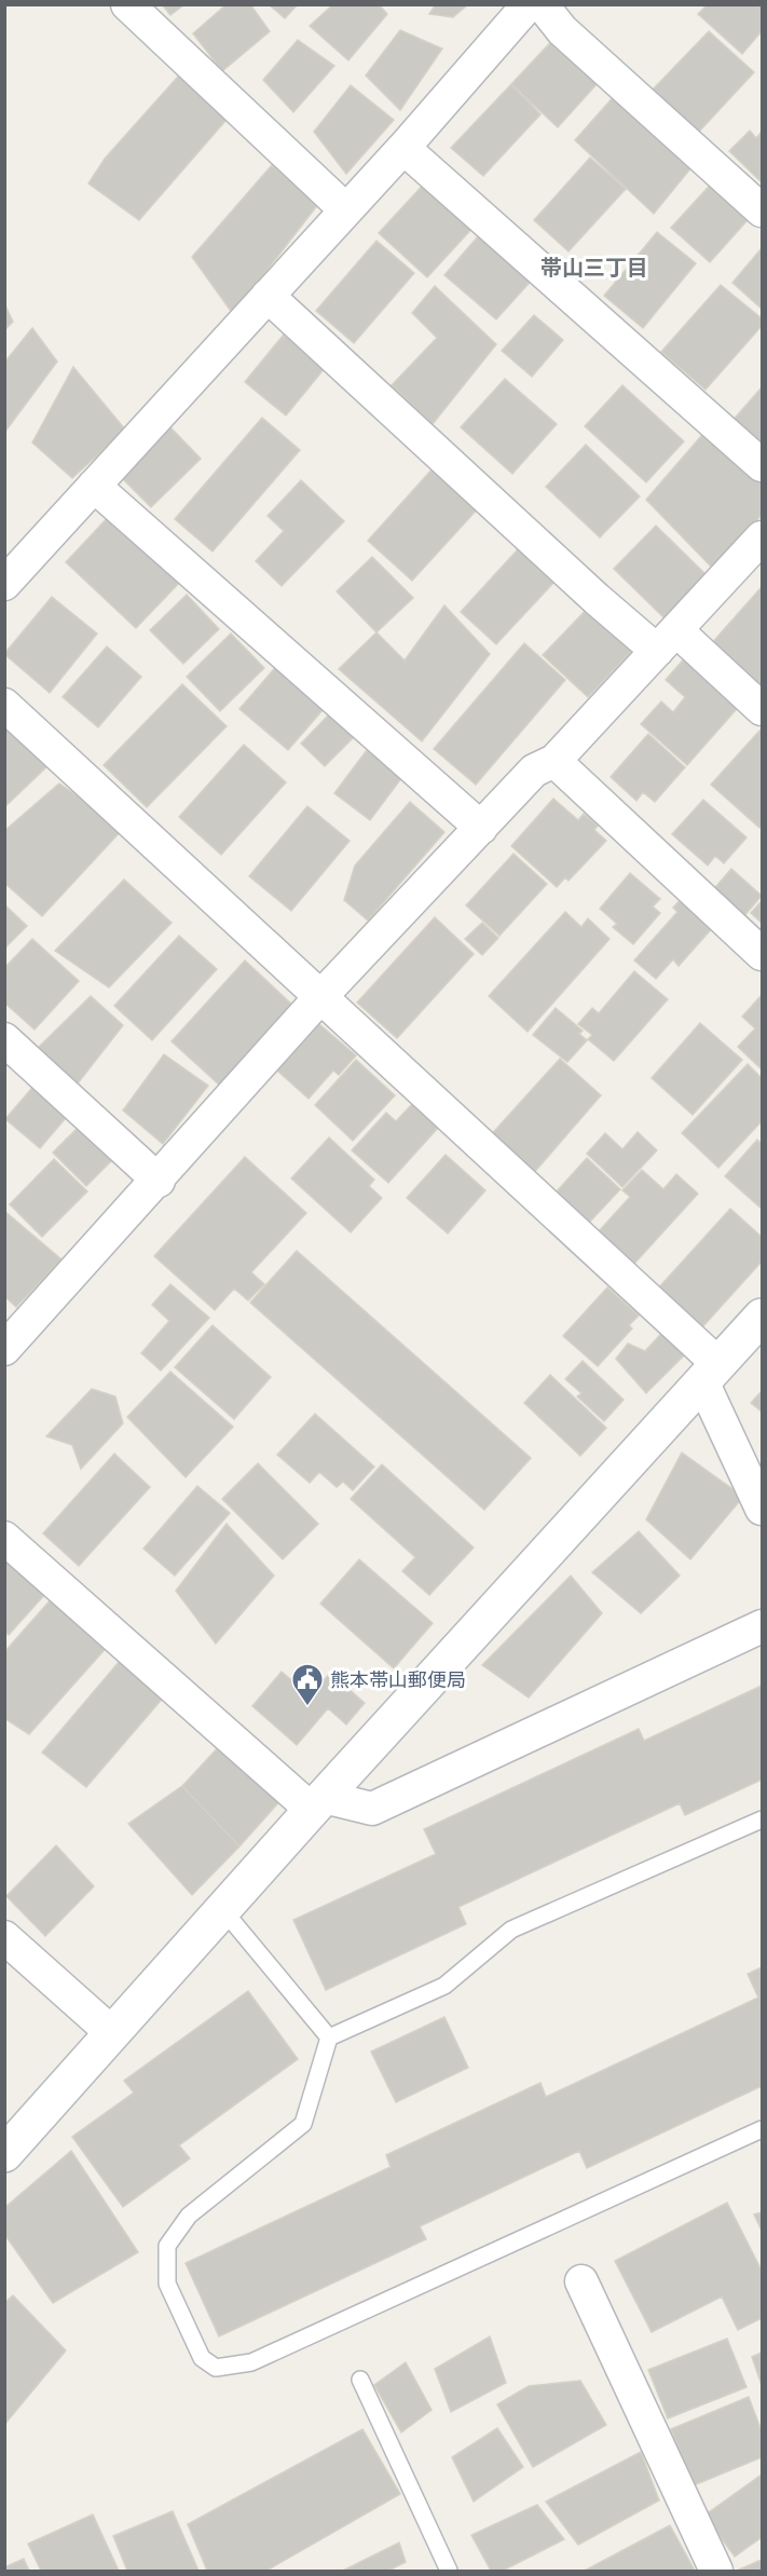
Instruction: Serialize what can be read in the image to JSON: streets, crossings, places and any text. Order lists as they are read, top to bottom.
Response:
{
  "districts": ["帯山三丁目"],
  "places": {
    "public building": ["熊本帯山郵便局"]
  }
}
